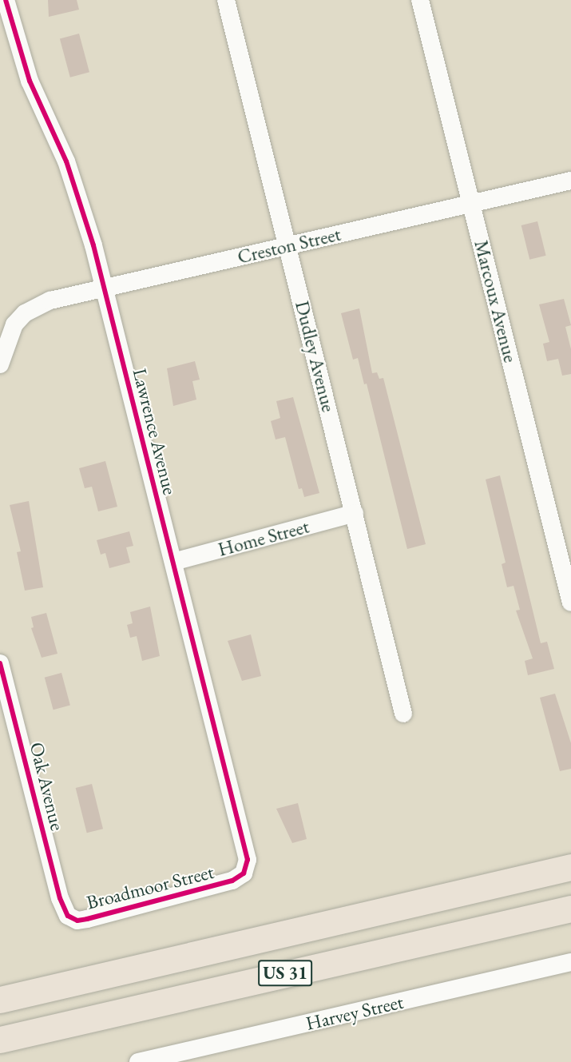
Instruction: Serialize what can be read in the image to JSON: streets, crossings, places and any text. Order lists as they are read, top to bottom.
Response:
{
  "streets": {
    "highway": ["US 31"],
    "street": [
      "Creston Street",
      "Marcoux Avenue",
      "Dudley Avenue",
      "Lawrence Avenue",
      "Home Street",
      "Oak Avenue",
      "Broadmoor Street",
      "Harvey Street"
    ]
  },
  "crossings": [
    ["Creston Street", "Marcoux Avenue"],
    ["Creston Street", "Dudley Avenue"],
    ["Creston Street", "Lawrence Avenue"],
    ["Dudley Avenue", "Home Street"],
    ["Lawrence Avenue", "Home Street"],
    ["Lawrence Avenue", "Broadmoor Street"],
    ["Oak Avenue", "Broadmoor Street"]
  ]
}
